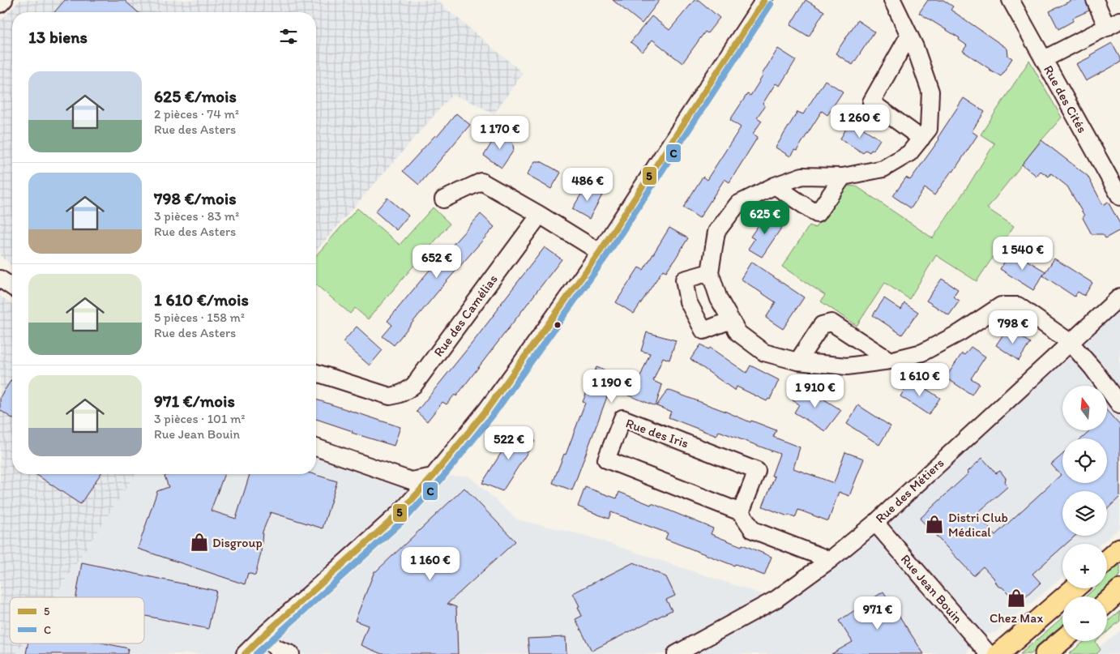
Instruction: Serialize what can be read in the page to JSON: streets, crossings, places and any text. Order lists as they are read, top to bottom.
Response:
{
  "streets": {
    "street": [
      "Rue des Cités",
      "Rue des Camélias",
      "Rue des Iris",
      "Rue des Métiers",
      "Rue Jean Bouin"
    ]
  },
  "crossings": [
    ["Rue des Métiers", "Rue Jean Bouin"]
  ],
  "places": {
    "shop": ["Distri Club Médical", "Disgroup", "Chez Max"]
  },
  "lines": ["transit line 5", "transit line C"],
  "legend": ["5", "C"],
  "north": "top",
  "page": {
    "heading": "13 biens",
    "list": [
      {
        "name": "625 €/mois",
        "note": "2 pièces · 74 m² · Rue des Asters"
      },
      {
        "name": "798 €/mois",
        "note": "3 pièces · 83 m² · Rue des Asters"
      },
      {
        "name": "1 610 €/mois",
        "note": "5 pièces · 158 m² · Rue des Asters"
      },
      {
        "name": "971 €/mois",
        "note": "3 pièces · 101 m² · Rue Jean Bouin"
      }
    ],
    "price": [
      "1 260 €",
      "1 170 €",
      "486 €",
      "625 €",
      "1 540 €",
      "652 €",
      "798 €",
      "1 610 €",
      "1 190 €",
      "1 910 €",
      "522 €",
      "1 160 €",
      "971 €"
    ],
    "map_buttons": ["+", "−"]
  }
}
